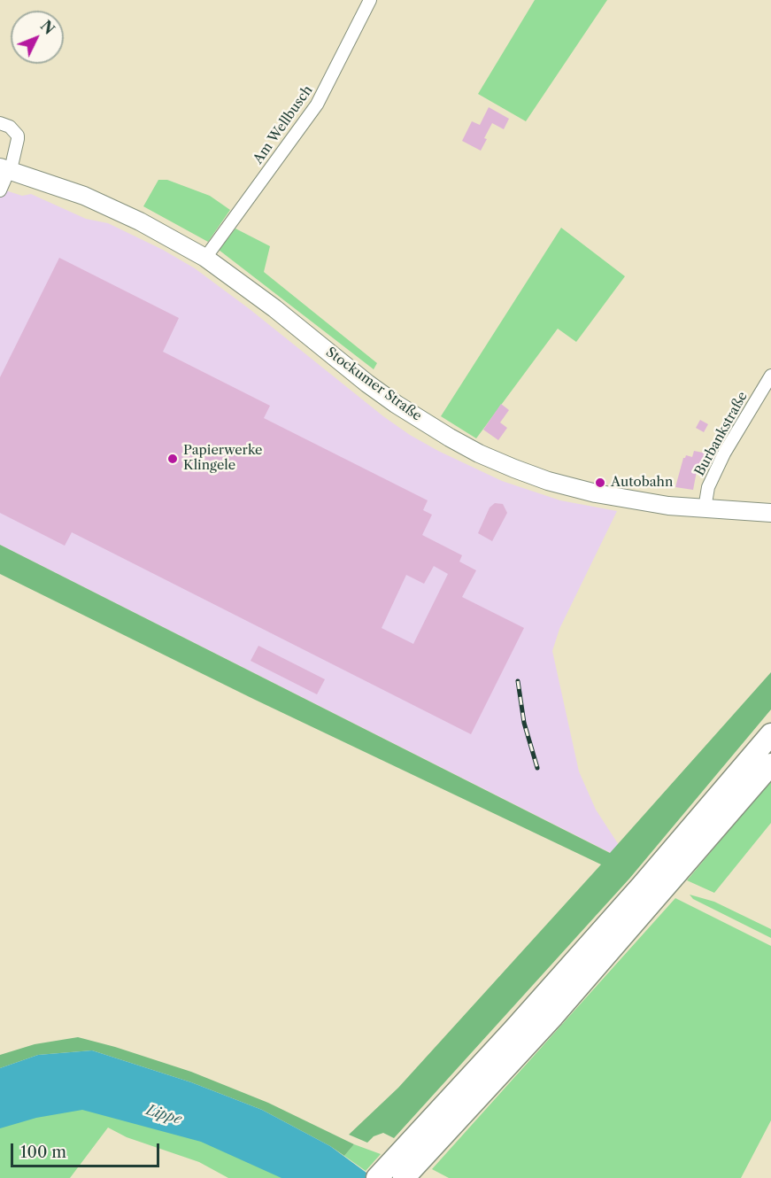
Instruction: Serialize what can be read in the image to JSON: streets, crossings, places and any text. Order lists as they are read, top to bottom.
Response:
{
  "streets": {
    "main road": ["Stockumer Straße"],
    "street": ["Am Wellbusch", "Burbankstraße"]
  },
  "crossings": [
    ["Am Wellbusch", "Stockumer Straße"],
    ["Stockumer Straße", "Burbankstraße"]
  ],
  "water": ["Lippe"],
  "places": ["Papierwerke Klingele", "Autobahn"],
  "scale_bar": "100 m",
  "north": "top right"
}
